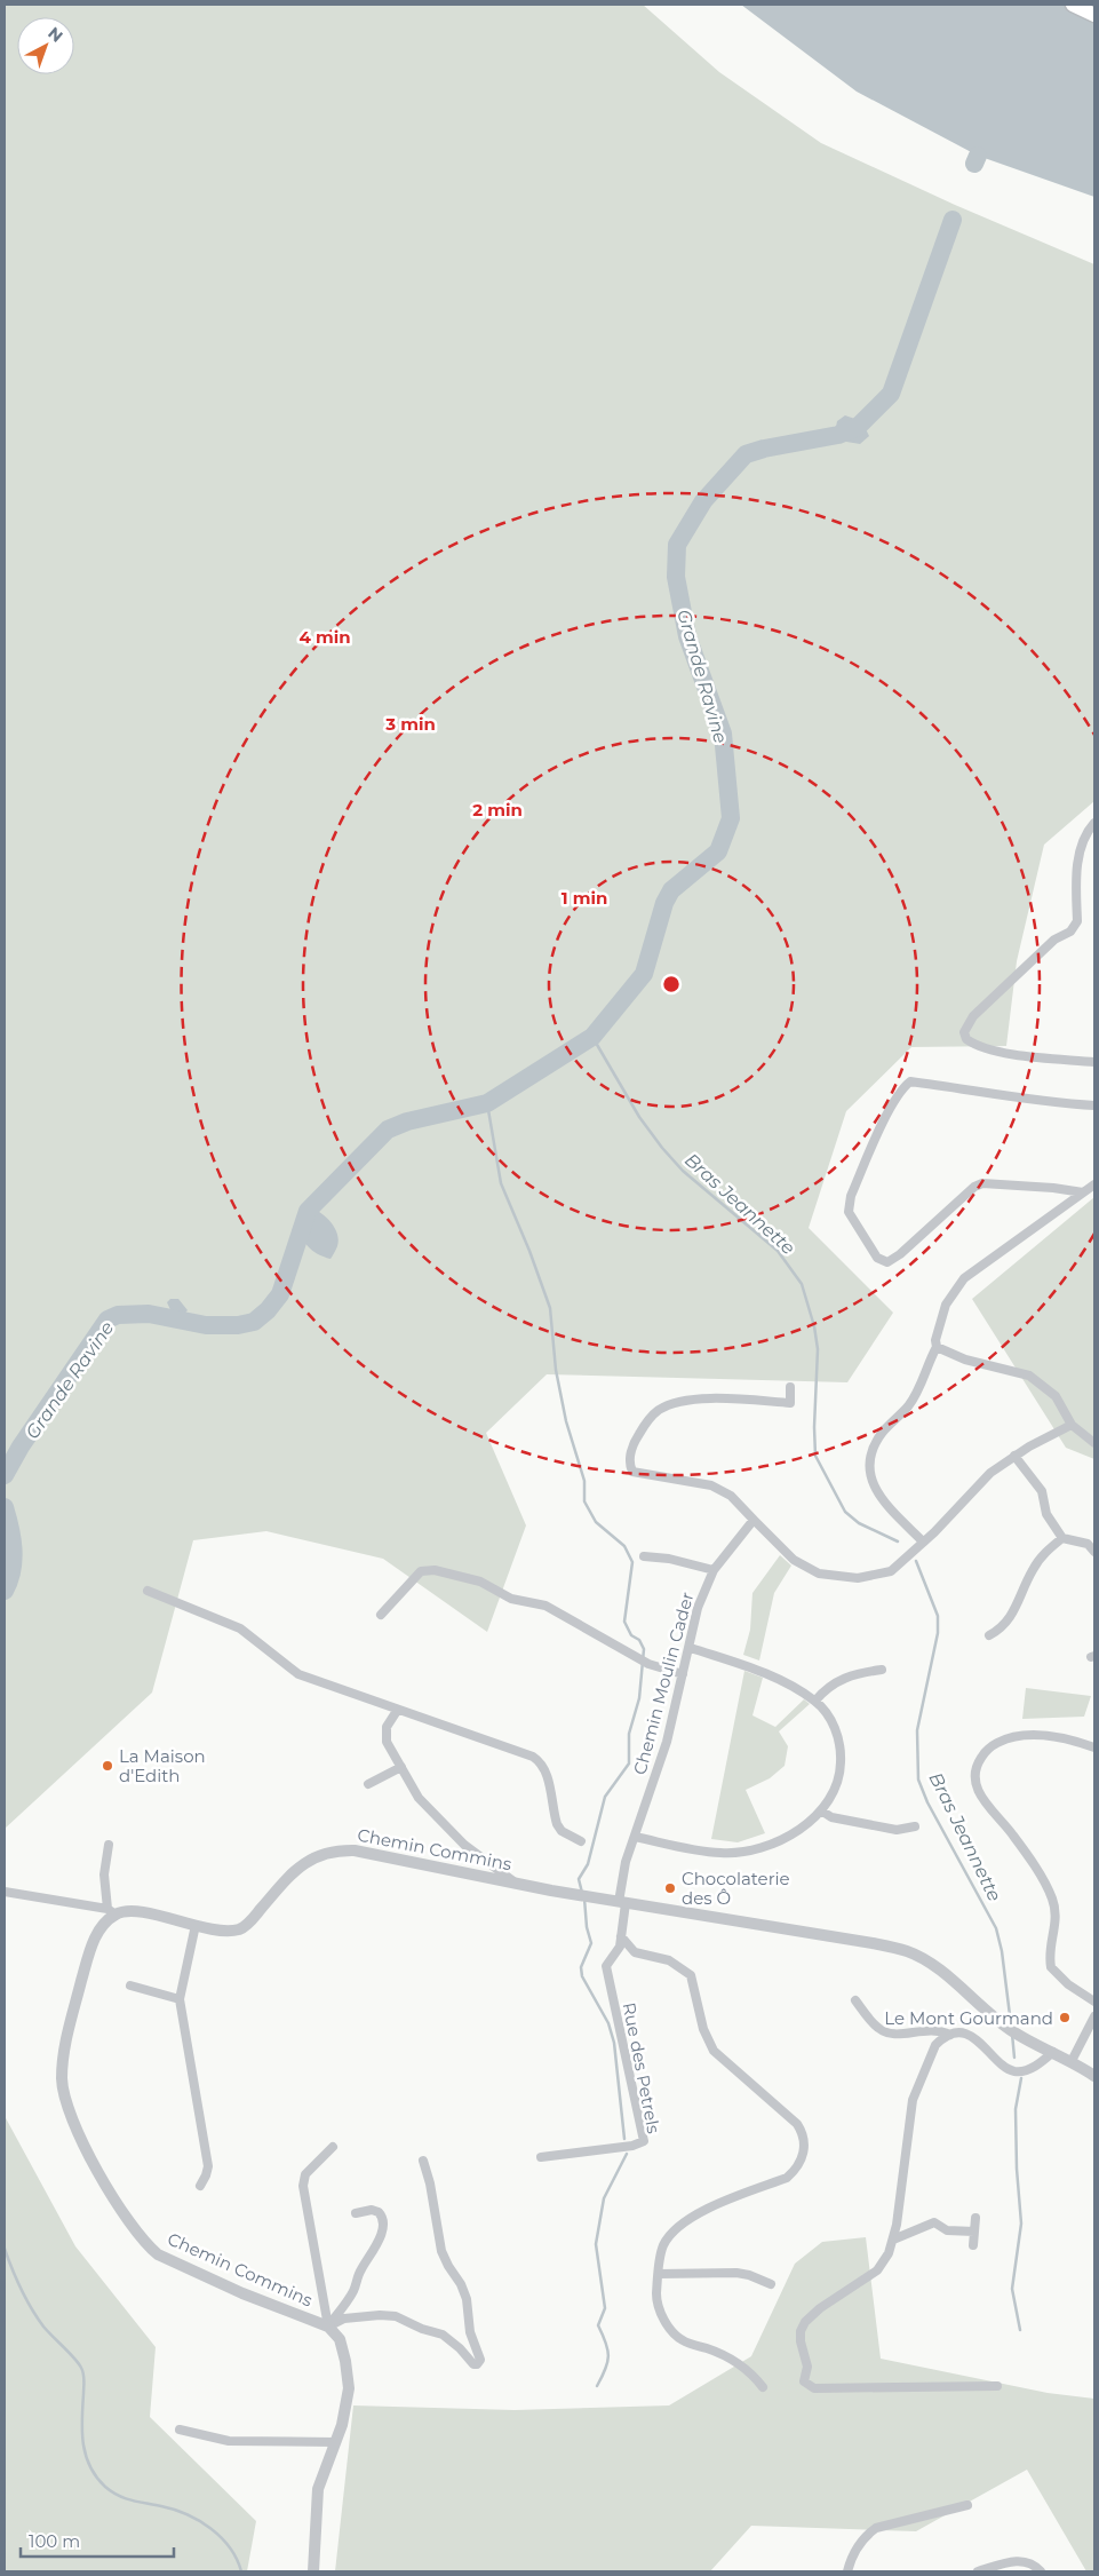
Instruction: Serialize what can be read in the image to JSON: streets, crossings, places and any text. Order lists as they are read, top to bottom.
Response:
{
  "streets": {
    "street": ["Chemin Moulin Cader", "Chemin Commins", "Rue des Petrels"]
  },
  "crossings": [
    ["Chemin Moulin Cader", "Chemin Commins"],
    ["Chemin Moulin Cader", "Rue des Petrels"],
    ["Chemin Commins", "Rue des Petrels"]
  ],
  "water": ["Grande Ravine", "Bras Jeannette"],
  "places": ["La Maison d'Edith", "Chocolaterie des Ô", "Le Mont Gourmand"],
  "scale_bar": "100 m",
  "north": "top right",
  "rings": [
    "4 min",
    "3 min",
    "2 min",
    "1 min"
  ]
}
